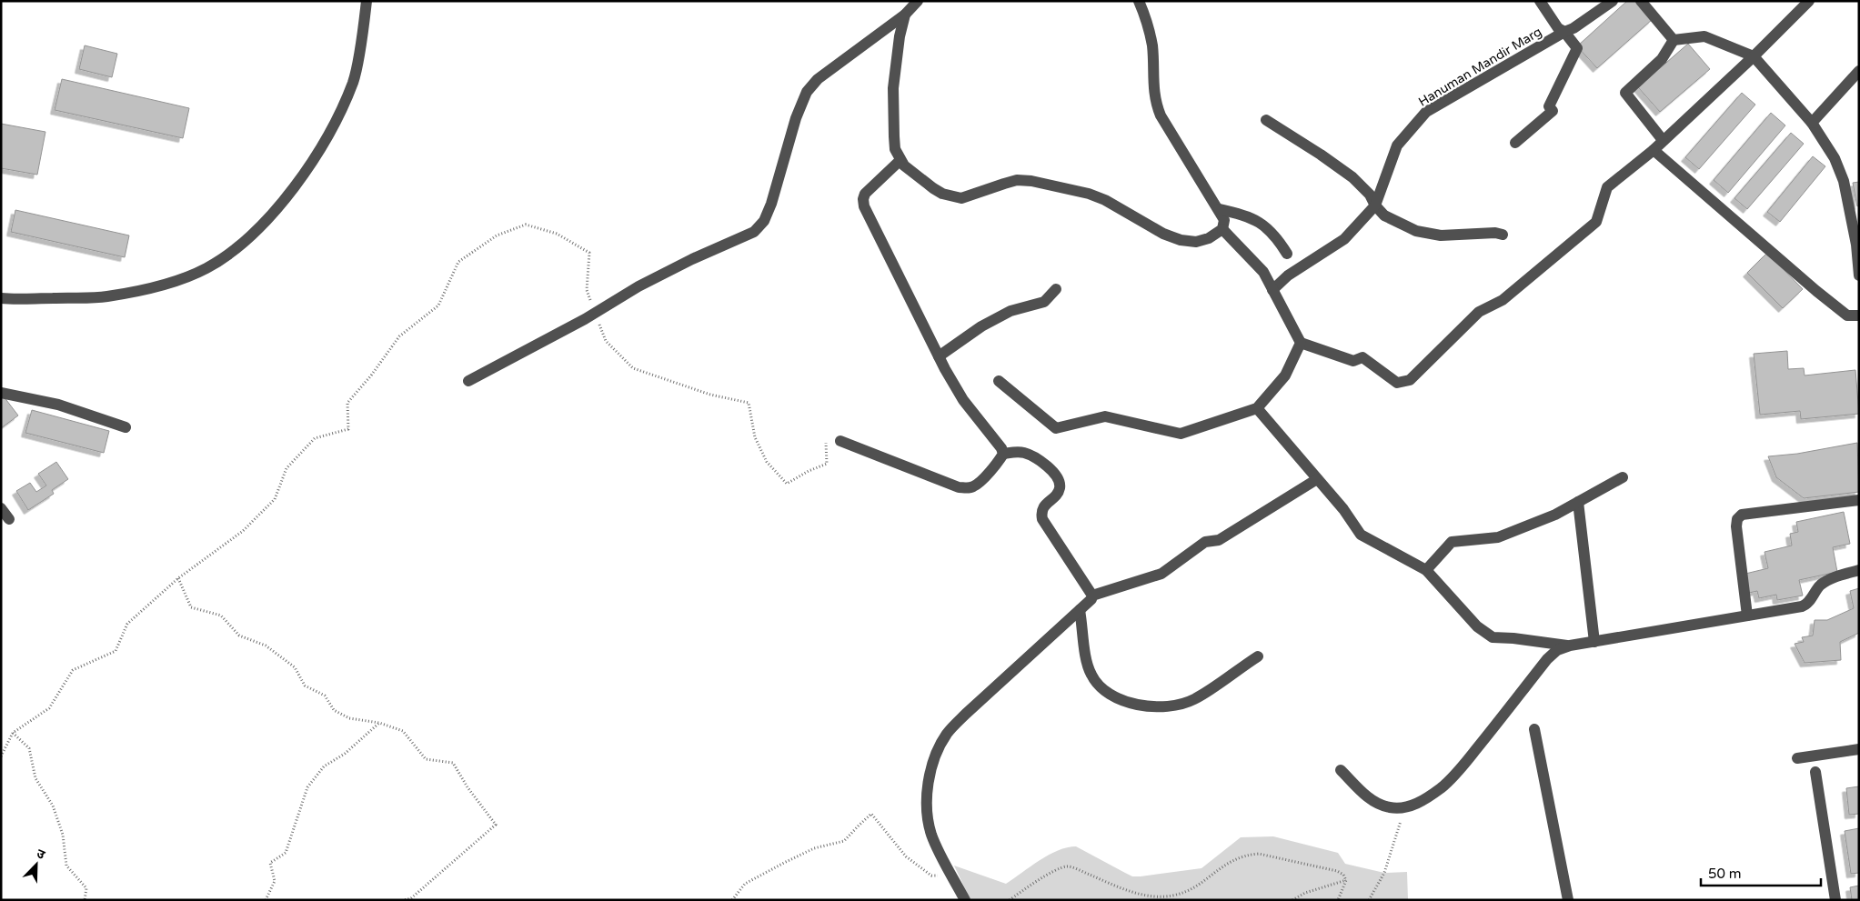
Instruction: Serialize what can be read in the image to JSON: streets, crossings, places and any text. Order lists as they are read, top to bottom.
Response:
{
  "streets": {
    "street": ["Hanuman Mandir Marg"]
  },
  "scale_bar": "50 m",
  "north": "top right"
}
